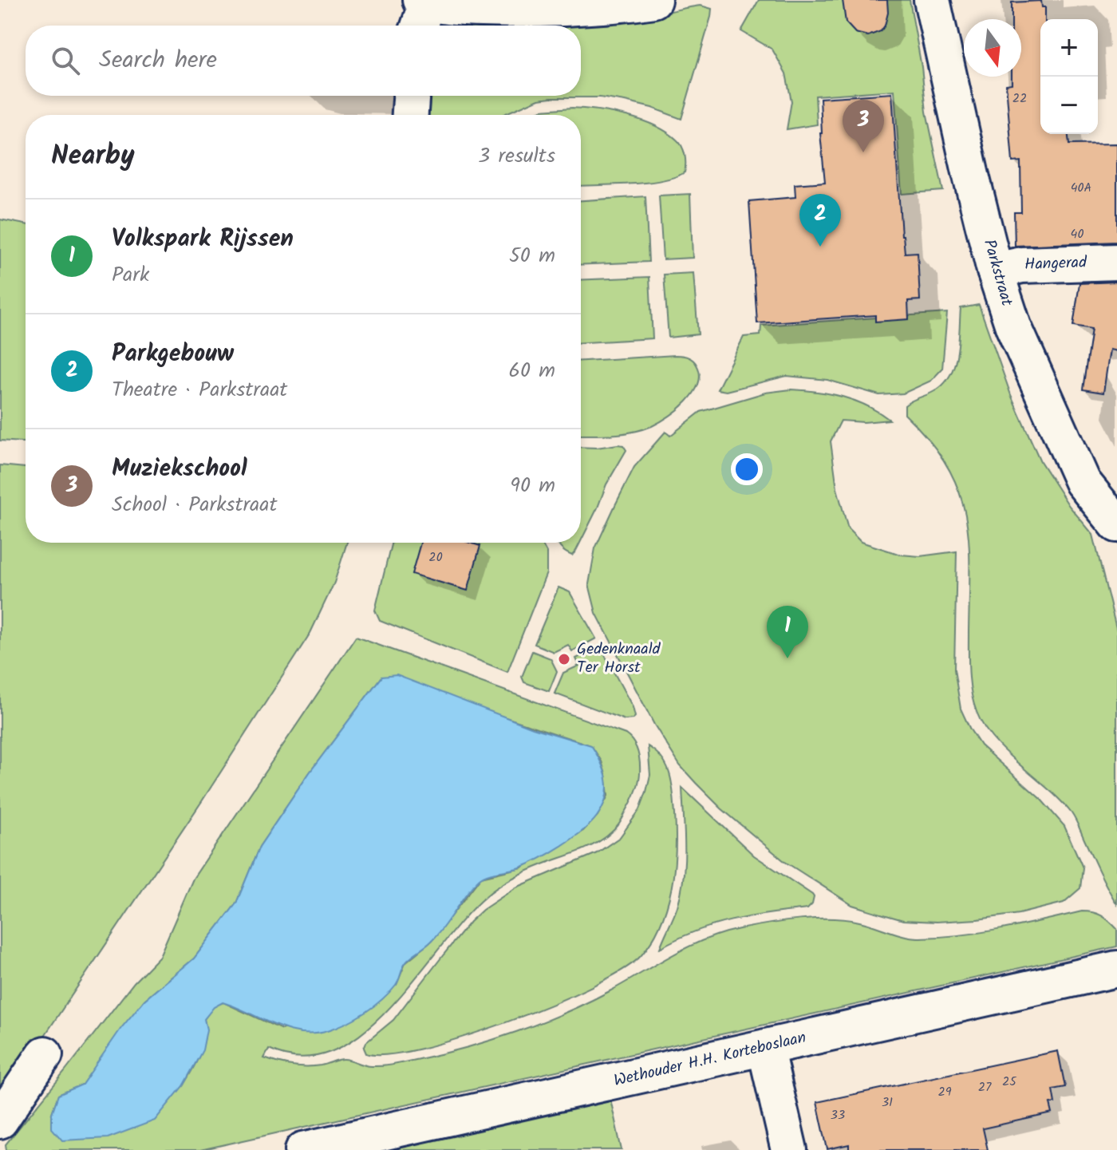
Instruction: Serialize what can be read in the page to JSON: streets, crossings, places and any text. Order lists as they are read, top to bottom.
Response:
{
  "streets": {
    "street": ["Hangerad", "Parkstraat", "Wethouder H.H. Korteboslaan"]
  },
  "crossings": [
    ["Hangerad", "Parkstraat"]
  ],
  "places": ["Gedenknaald Ter Horst"],
  "house_numbers": [
    "22",
    "40A",
    "40",
    "20",
    "25",
    "27",
    "29",
    "31",
    "33"
  ],
  "north": "bottom",
  "page": {
    "map_buttons": ["+", "−"],
    "search": "Search here",
    "pins": ["3", "2", "1"],
    "heading": ["Nearby", "3 results"],
    "list": [
      {
        "mark": "1",
        "name": "Volkspark Rijssen",
        "note": "Park",
        "value": "50 m"
      },
      {
        "mark": "2",
        "name": "Parkgebouw",
        "note": "Theatre · Parkstraat",
        "value": "60 m"
      },
      {
        "mark": "3",
        "name": "Muziekschool",
        "note": "School · Parkstraat",
        "value": "90 m"
      }
    ]
  }
}
